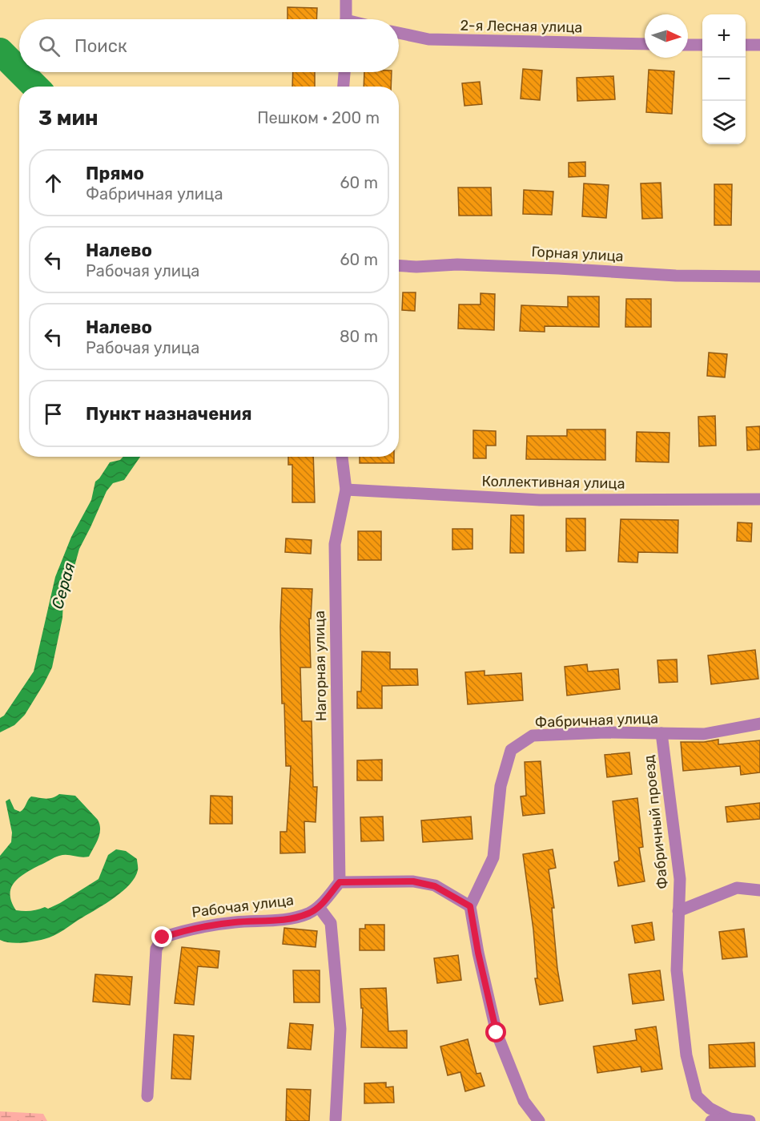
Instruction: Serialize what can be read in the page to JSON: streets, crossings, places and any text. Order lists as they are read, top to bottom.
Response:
{
  "streets": {
    "street": [
      "2-я Лесная улица",
      "Горная улица",
      "Коллективная улица",
      "Нагорная улица",
      "Фабричная улица",
      "Фабричный проезд",
      "Рабочая улица"
    ]
  },
  "crossings": [
    ["Коллективная улица", "Нагорная улица"],
    ["Нагорная улица", "Рабочая улица"],
    ["Фабричная улица", "Фабричный проезд"]
  ],
  "water": ["Серая"],
  "north": "right",
  "page": {
    "map_buttons": ["+", "−"],
    "search": "Поиск",
    "heading": ["3 мин", "Пешком · 200 m"],
    "list": [
      ["Прямо", "Фабричная улица", "60 m"],
      ["Налево", "Рабочая улица", "60 m"],
      ["Налево", "Рабочая улица", "80 m"],
      "Пункт назначения"
    ]
  }
}
